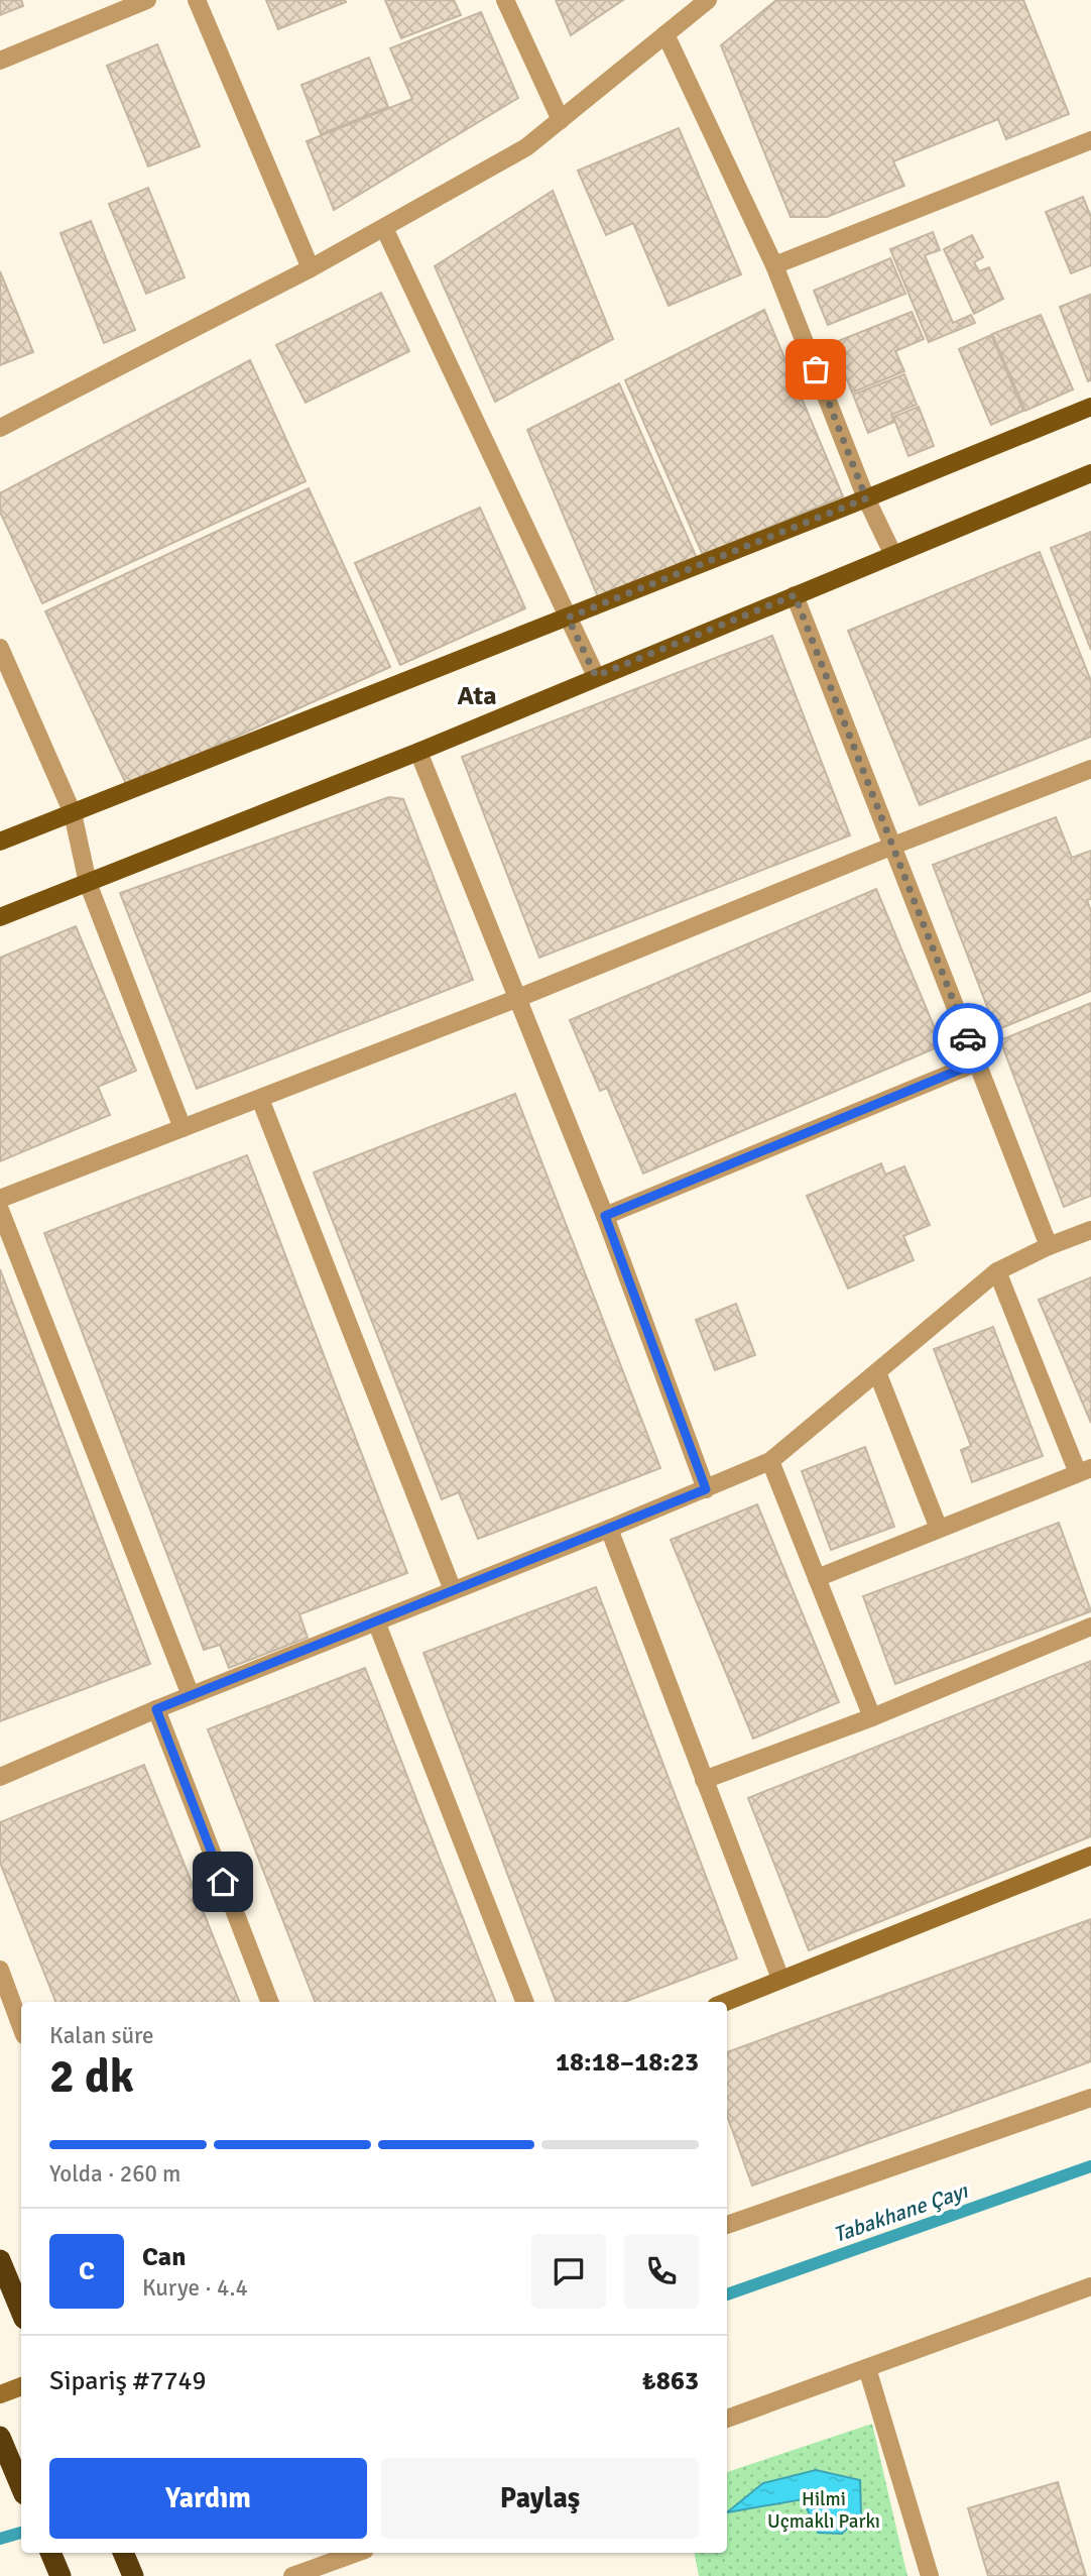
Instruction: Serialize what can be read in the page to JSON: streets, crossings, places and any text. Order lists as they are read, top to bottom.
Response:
{
  "districts": ["Ata"],
  "water": ["Tabakhane Çayı"],
  "parks": ["Hilmi Uçmaklı Parkı"],
  "page": {
    "heading": ["2 dk", "Kalan süre", "18:18–18:23"],
    "panel": [
      "Can",
      "Kurye · 4.4",
      "Sipariş #7749",
      "₺863"
    ],
    "bar": "Yolda · 260 m",
    "round": "C",
    "buttons": ["Yardım", "Paylaş"]
  }
}
